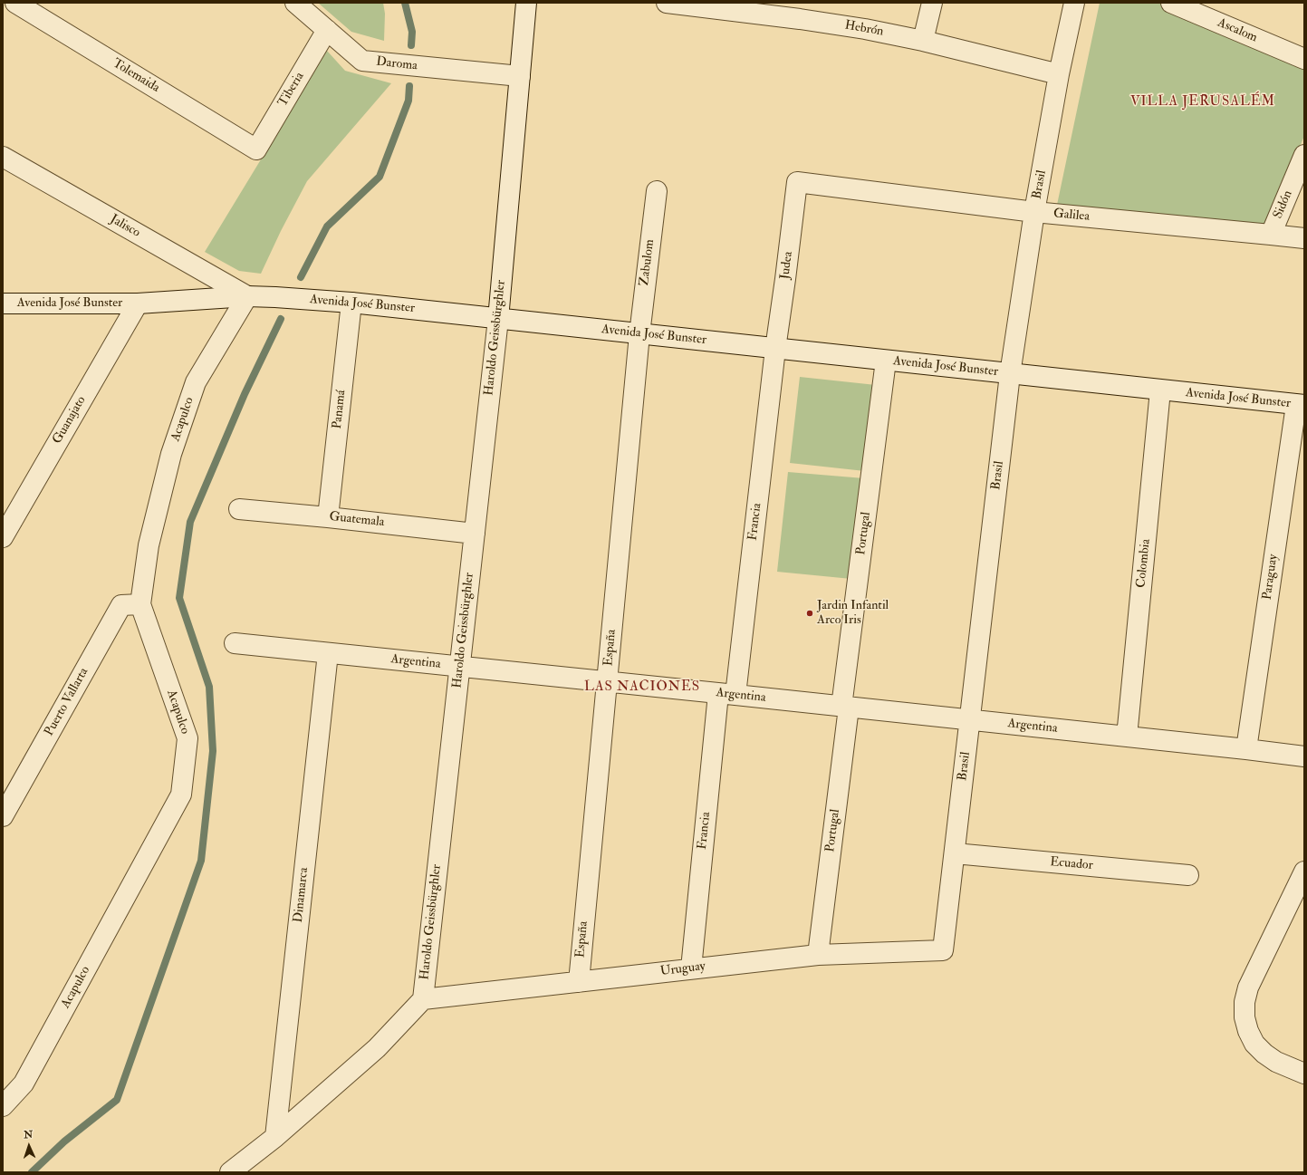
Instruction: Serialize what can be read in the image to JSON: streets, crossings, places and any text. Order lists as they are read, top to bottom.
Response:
{
  "streets": {
    "street": [
      "Hebrón",
      "Ascalom",
      "Daroma",
      "Tolemaida",
      "Tiberia",
      "Brasil",
      "Sidón",
      "Galilea",
      "Jalisco",
      "Zabulom",
      "Judea",
      "Avenida José Bunster",
      "Haroldo Geissbürghler",
      "Panamá",
      "Acapulco",
      "Guanajato",
      "Guatemala",
      "Francia",
      "Portugal",
      "Colombia",
      "Paraguay",
      "España",
      "Argentina",
      "Puerto Vallarta",
      "Ecuador",
      "Dinamarca",
      "Uruguay"
    ]
  },
  "crossings": [
    ["Hebrón", "Brasil"],
    ["Daroma", "Tiberia"],
    ["Daroma", "Haroldo Geissbürghler"],
    ["Tolemaida", "Tiberia"],
    ["Brasil", "Galilea"],
    ["Brasil", "Avenida José Bunster"],
    ["Brasil", "Argentina"],
    ["Brasil", "Ecuador"],
    ["Brasil", "Uruguay"],
    ["Sidón", "Galilea"],
    ["Galilea", "Judea"],
    ["Jalisco", "Avenida José Bunster"],
    ["Jalisco", "Acapulco"],
    ["Zabulom", "Avenida José Bunster"],
    ["Zabulom", "España"],
    ["Judea", "Avenida José Bunster"],
    ["Judea", "Francia"],
    ["Avenida José Bunster", "Haroldo Geissbürghler"],
    ["Avenida José Bunster", "Panamá"],
    ["Avenida José Bunster", "Acapulco"],
    ["Avenida José Bunster", "Guanajato"],
    ["Avenida José Bunster", "Francia"],
    ["Avenida José Bunster", "Portugal"],
    ["Avenida José Bunster", "Colombia"],
    ["Avenida José Bunster", "Paraguay"],
    ["Avenida José Bunster", "España"],
    ["Haroldo Geissbürghler", "Guatemala"],
    ["Haroldo Geissbürghler", "Argentina"],
    ["Haroldo Geissbürghler", "Uruguay"],
    ["Panamá", "Guatemala"],
    ["Acapulco", "Puerto Vallarta"],
    ["Francia", "Argentina"],
    ["Francia", "Uruguay"],
    ["Portugal", "Argentina"],
    ["Portugal", "Uruguay"],
    ["Colombia", "Argentina"],
    ["Paraguay", "Argentina"],
    ["España", "Argentina"],
    ["España", "Uruguay"],
    ["Argentina", "Dinamarca"]
  ],
  "districts": ["VILLA JERUSALÉM", "LAS NACIONES"],
  "places": ["Jardin Infantil Arco Iris"],
  "north": "top"
}
